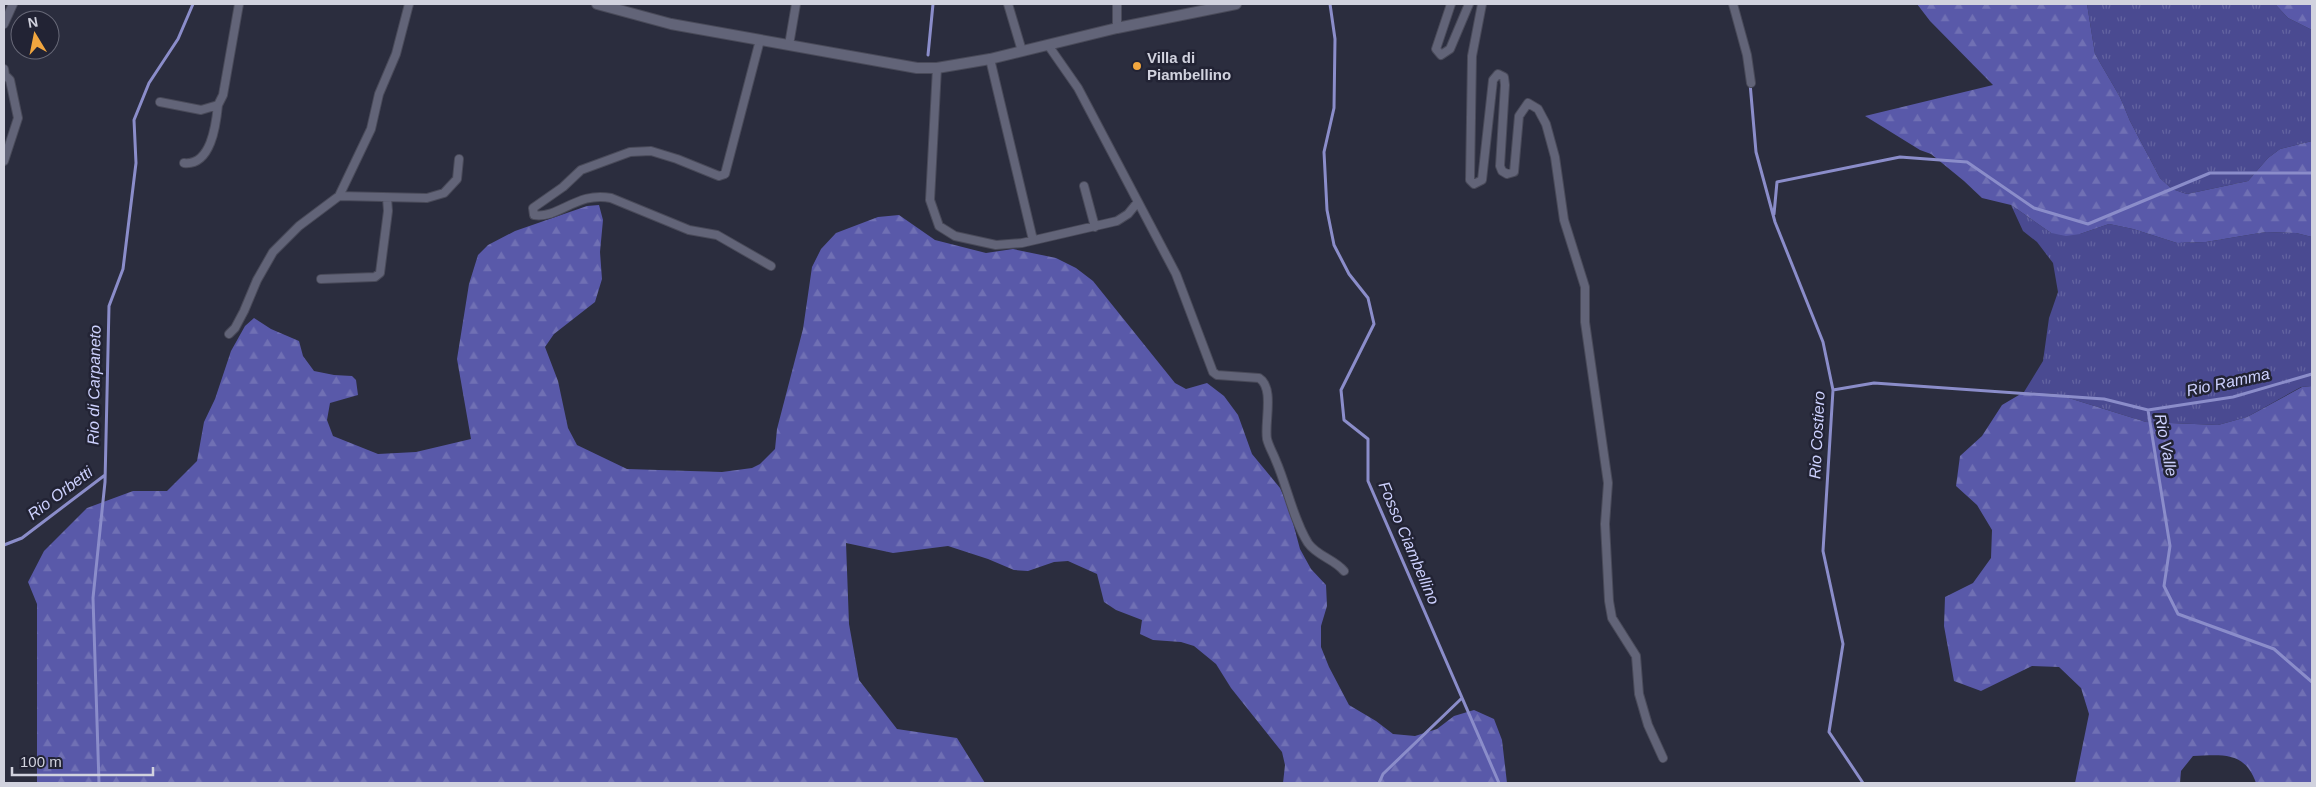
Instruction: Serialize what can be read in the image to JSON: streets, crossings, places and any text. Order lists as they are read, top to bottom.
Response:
{
  "water": [
    "Rio Ramma",
    "Rio di Carpaneto",
    "Rio Costiero",
    "Rio Valle",
    "Rio Orbetti",
    "Fosso Ciambellino"
  ],
  "places": ["Villa di Piambellino"],
  "scale_bar": "100 m",
  "north": "top"
}
